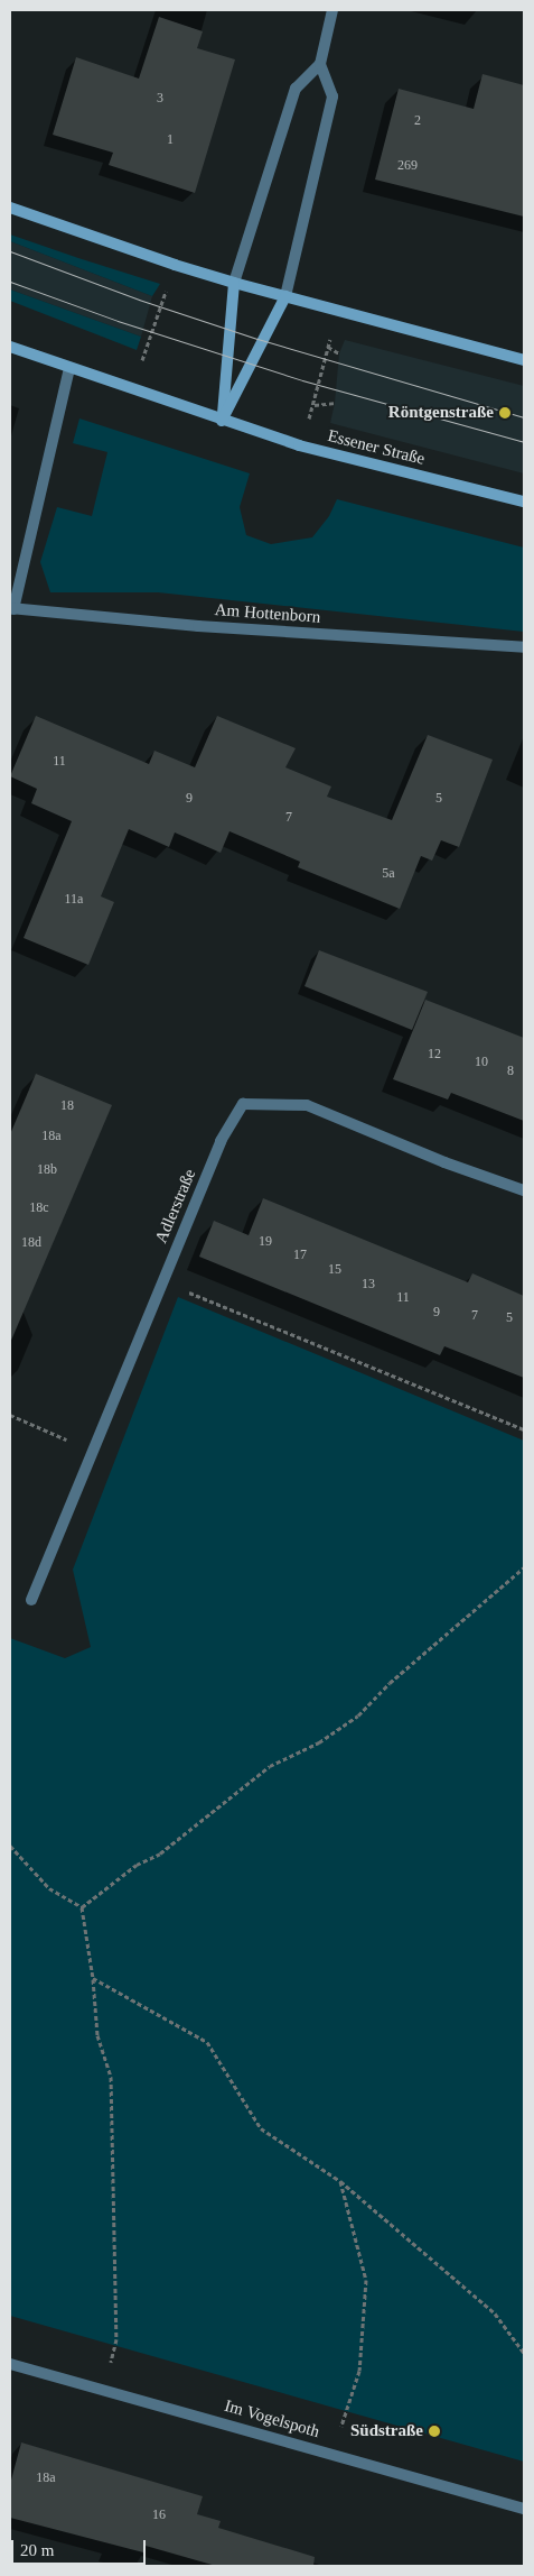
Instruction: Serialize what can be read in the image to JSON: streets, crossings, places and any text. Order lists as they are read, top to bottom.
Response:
{
  "streets": {
    "main road": ["Essener Straße"],
    "street": ["Am Hottenborn", "Adlerstraße", "Im Vogelspoth"]
  },
  "places": ["Röntgenstraße", "Südstraße"],
  "house_numbers": [
    "3",
    "2",
    "1",
    "269",
    "11",
    "9",
    "5",
    "7",
    "5a",
    "11a",
    "12",
    "10",
    "8",
    "18",
    "18a",
    "18b",
    "18c",
    "19",
    "18d",
    "17",
    "15",
    "13",
    "11",
    "9",
    "7",
    "5",
    "18a",
    "16"
  ],
  "scale_bar": "20 m"
}
